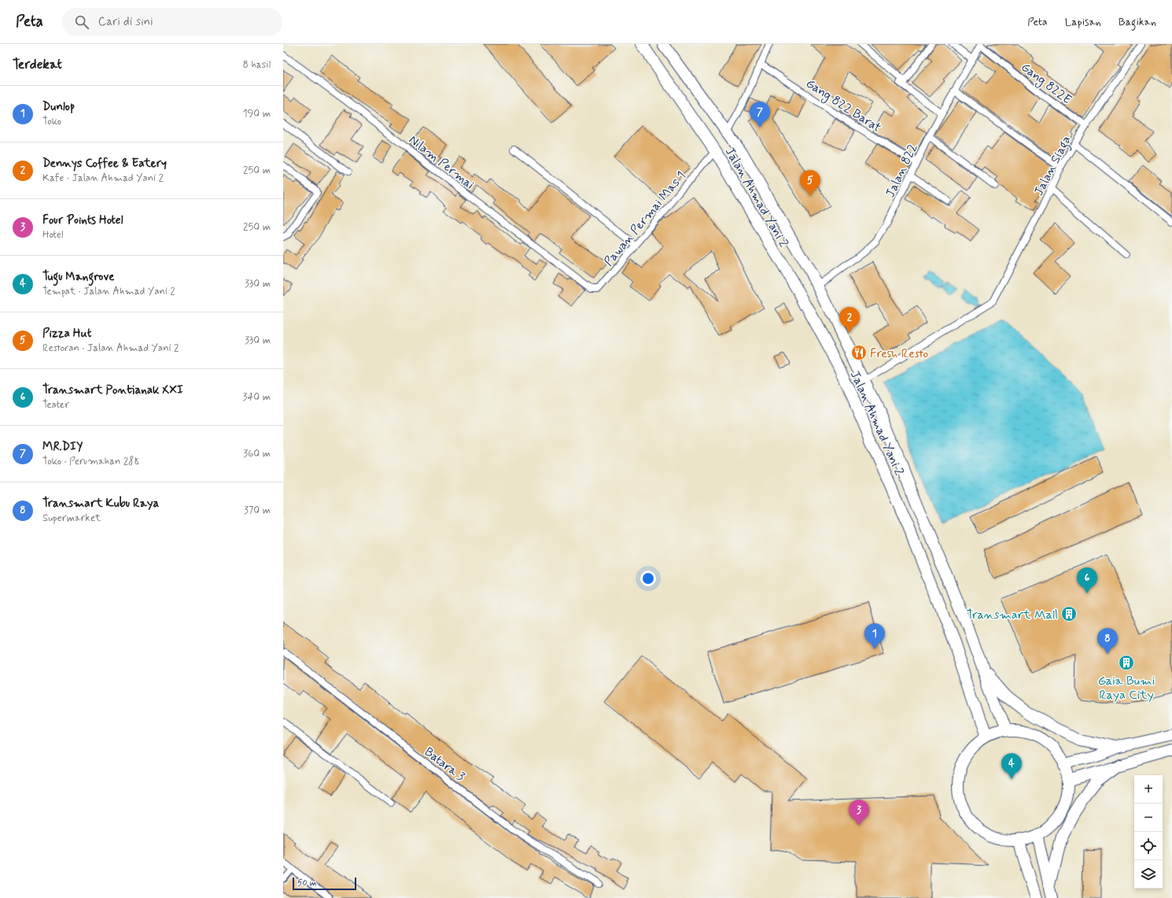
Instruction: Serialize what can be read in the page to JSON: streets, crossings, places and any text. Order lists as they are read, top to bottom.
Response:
{
  "streets": {
    "highway": ["Jalan Ahmad Yani 2"],
    "street": [
      "Gang 822E",
      "Gang 822 Barat",
      "Nilam Permai",
      "Jalan Siaga",
      "Jalan 822",
      "Pawan Permai Mas 1",
      "Batara 3"
    ]
  },
  "crossings": [
    ["Gang 822E", "Jalan Siaga"],
    ["Gang 822E", "Jalan 822"],
    ["Gang 822 Barat", "Jalan 822"],
    ["Nilam Permai", "Pawan Permai Mas 1"],
    ["Jalan Siaga", "Jalan Ahmad Yani 2"],
    ["Jalan 822", "Jalan Ahmad Yani 2"],
    ["Jalan Ahmad Yani 2", "Pawan Permai Mas 1"]
  ],
  "places": {
    "restaurant": ["Fresh Resto"],
    "building": ["Transmart Mall", "Gaia Bumi Raya City"]
  },
  "scale_bar": "50 m",
  "page": {
    "header": "Peta",
    "search": "Cari di sini",
    "nav": ["Peta", "Lapisan", "Bagikan"],
    "heading": ["Terdekat", "8 hasil"],
    "list": [
      {
        "mark": "1",
        "name": "Dunlop",
        "note": "Toko",
        "value": "190 m"
      },
      {
        "mark": "2",
        "name": "Dennys Coffee & Eatery",
        "note": "Kafe · Jalan Ahmad Yani 2",
        "value": "250 m"
      },
      {
        "mark": "3",
        "name": "Four Points Hotel",
        "note": "Hotel",
        "value": "250 m"
      },
      {
        "mark": "4",
        "name": "Tugu Mangrove",
        "note": "Tempat · Jalan Ahmad Yani 2",
        "value": "330 m"
      },
      {
        "mark": "5",
        "name": "Pizza Hut",
        "note": "Restoran · Jalan Ahmad Yani 2",
        "value": "330 m"
      },
      {
        "mark": "6",
        "name": "Transmart Pontianak XXI",
        "note": "Teater",
        "value": "340 m"
      },
      {
        "mark": "7",
        "name": "MR.DIY",
        "note": "Toko · Perumahan 288",
        "value": "360 m"
      },
      {
        "mark": "8",
        "name": "Transmart Kubu Raya",
        "note": "Supermarket",
        "value": "370 m"
      }
    ],
    "pins": [
      "7",
      "5",
      "2",
      "6",
      "1",
      "8",
      "4",
      "3"
    ],
    "map_buttons": ["+", "−"],
    "scale": "50 m"
  }
}
